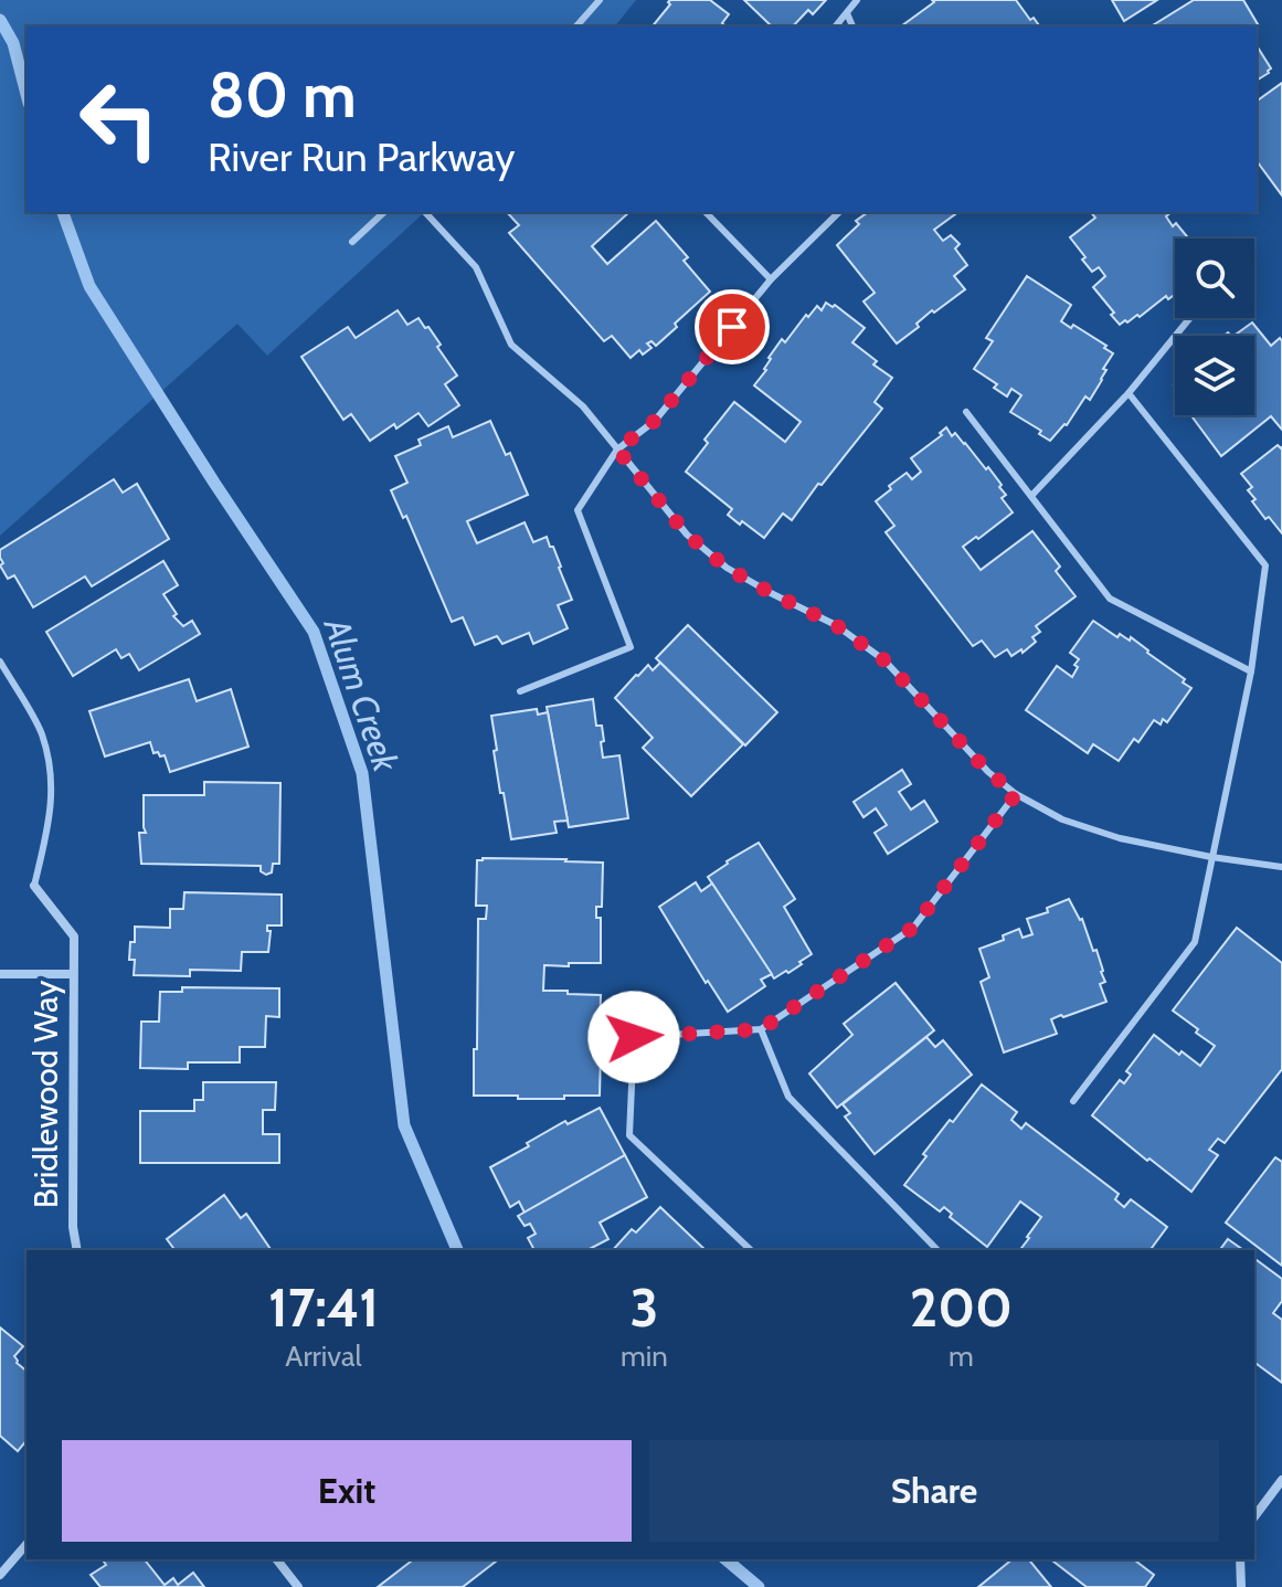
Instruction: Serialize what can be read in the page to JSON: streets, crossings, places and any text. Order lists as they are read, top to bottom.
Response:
{
  "streets": {
    "street": ["Bridlewood Way"]
  },
  "water": ["Alum Creek"],
  "page": {
    "turn": ["80 m", "River Run Parkway"],
    "eta": [
      "17:41",
      "Arrival",
      "3",
      "min",
      "200",
      "m"
    ],
    "buttons": ["Exit", "Share"]
  }
}
